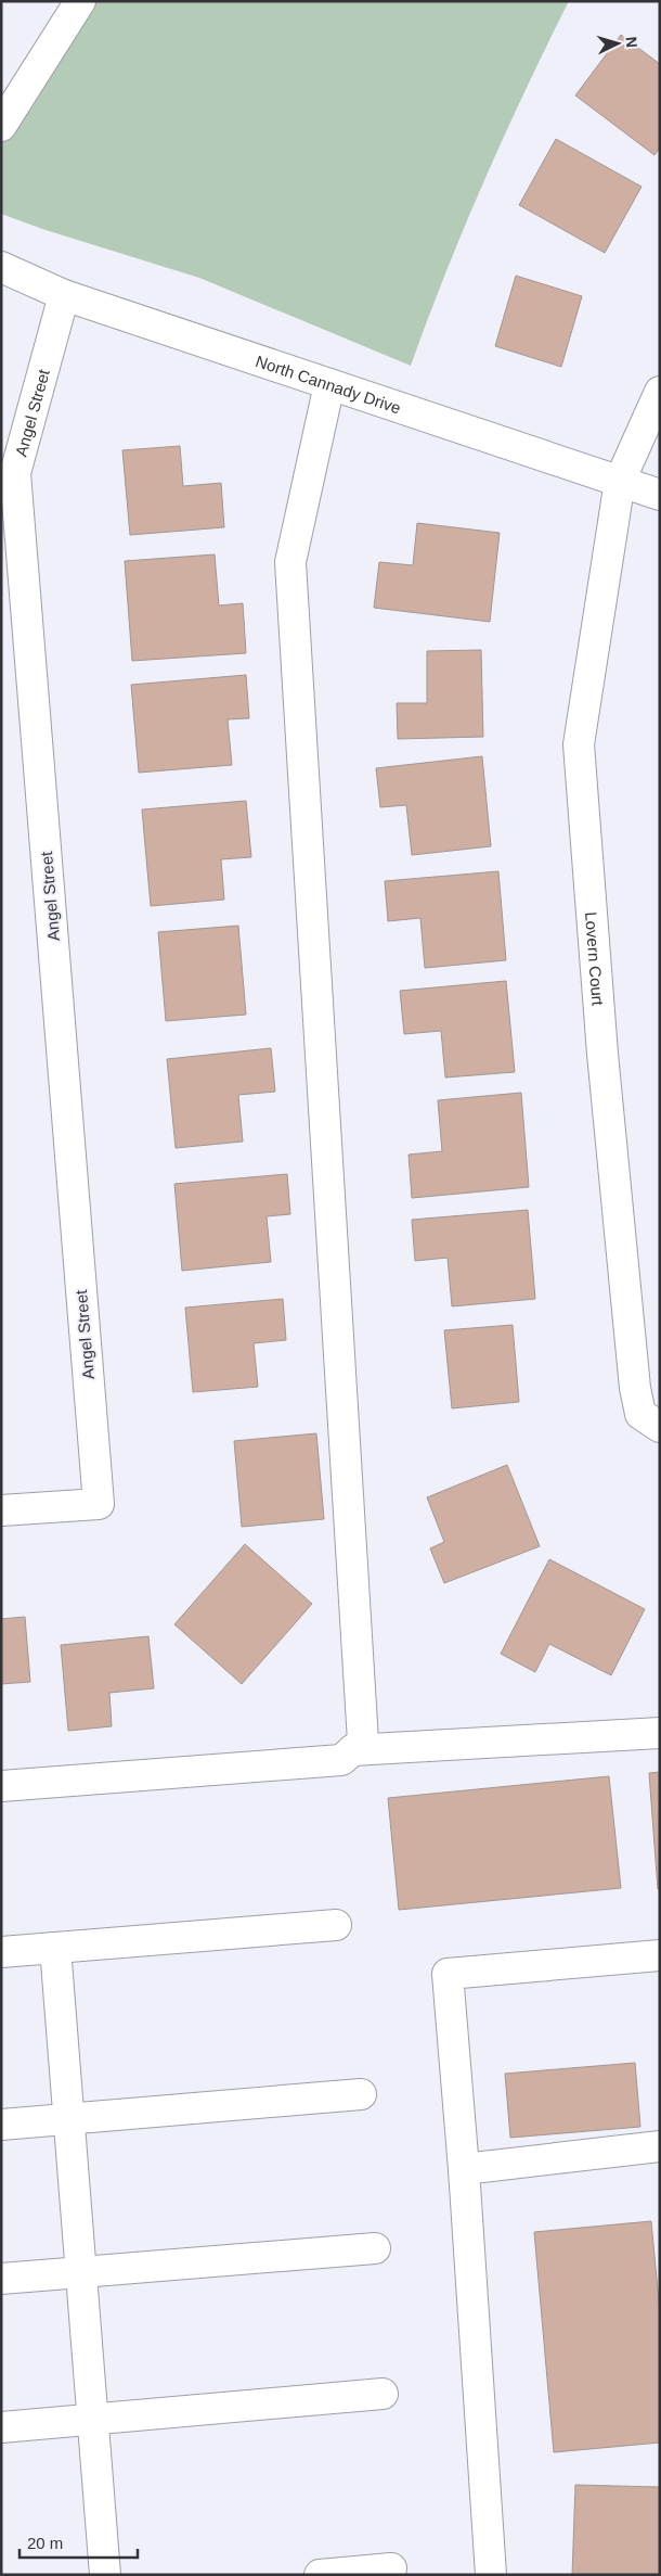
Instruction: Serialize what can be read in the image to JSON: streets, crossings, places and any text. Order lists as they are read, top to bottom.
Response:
{
  "streets": {
    "street": ["North Cannady Drive", "Angel Street", "Lovern Court"]
  },
  "crossings": [
    ["North Cannady Drive", "Angel Street"],
    ["North Cannady Drive", "Lovern Court"]
  ],
  "scale_bar": "20 m",
  "north": "right"
}
